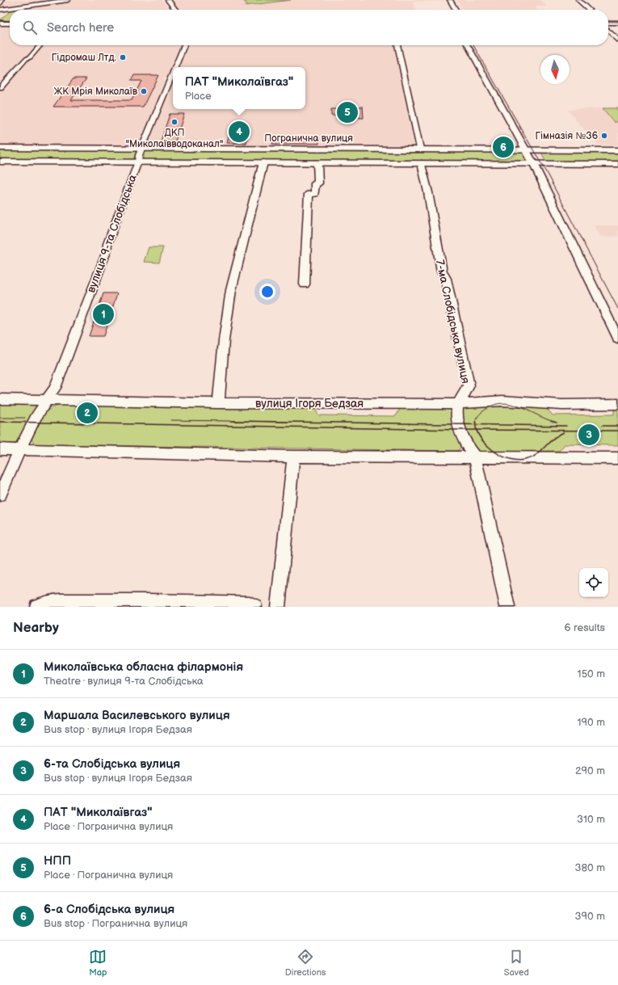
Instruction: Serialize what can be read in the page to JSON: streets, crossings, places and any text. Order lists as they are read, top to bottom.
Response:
{
  "streets": {
    "main road": ["Погранична вулиця"],
    "street": ["вулиця 9-та Слобідська", "7-ма Слобідська вулиця", "вулиця Ігоря Бедзая"]
  },
  "crossings": [
    ["Погранична вулиця", "вулиця 9-та Слобідська"],
    ["вулиця 9-та Слобідська", "вулиця Ігоря Бедзая"],
    ["7-ма Слобідська вулиця", "вулиця Ігоря Бедзая"]
  ],
  "places": [
    "Гідромаш Лтд.",
    "ЖК Мрія Миколаїв",
    "ДКП \"Миколаївводоканал\"",
    "Гімназія №36"
  ],
  "north": "bottom",
  "page": {
    "search": "Search here",
    "popup": ["ПАТ \"Миколаївгаз\"", "Place"],
    "pins": [
      "5",
      "4",
      "6",
      "1",
      "2",
      "3"
    ],
    "heading": ["Nearby", "6 results"],
    "list": [
      {
        "mark": "1",
        "name": "Миколаївська обласна філармонія",
        "note": "Theatre · вулиця 9-та Слобідська",
        "value": "150 m"
      },
      {
        "mark": "2",
        "name": "Маршала Василевського вулиця",
        "note": "Bus stop · вулиця Ігоря Бедзая",
        "value": "190 m"
      },
      {
        "mark": "3",
        "name": "6-та Слобідська вулиця",
        "note": "Bus stop · вулиця Ігоря Бедзая",
        "value": "290 m"
      },
      {
        "mark": "4",
        "name": "ПАТ \"Миколаївгаз\"",
        "note": "Place · Погранична вулиця",
        "value": "310 m"
      },
      {
        "mark": "5",
        "name": "НПП",
        "note": "Place · Погранична вулиця",
        "value": "380 m"
      },
      {
        "mark": "6",
        "name": "6-а Слобідська вулиця",
        "note": "Bus stop · Погранична вулиця",
        "value": "390 m"
      }
    ],
    "nav": ["Map", "Directions", "Saved"]
  }
}
